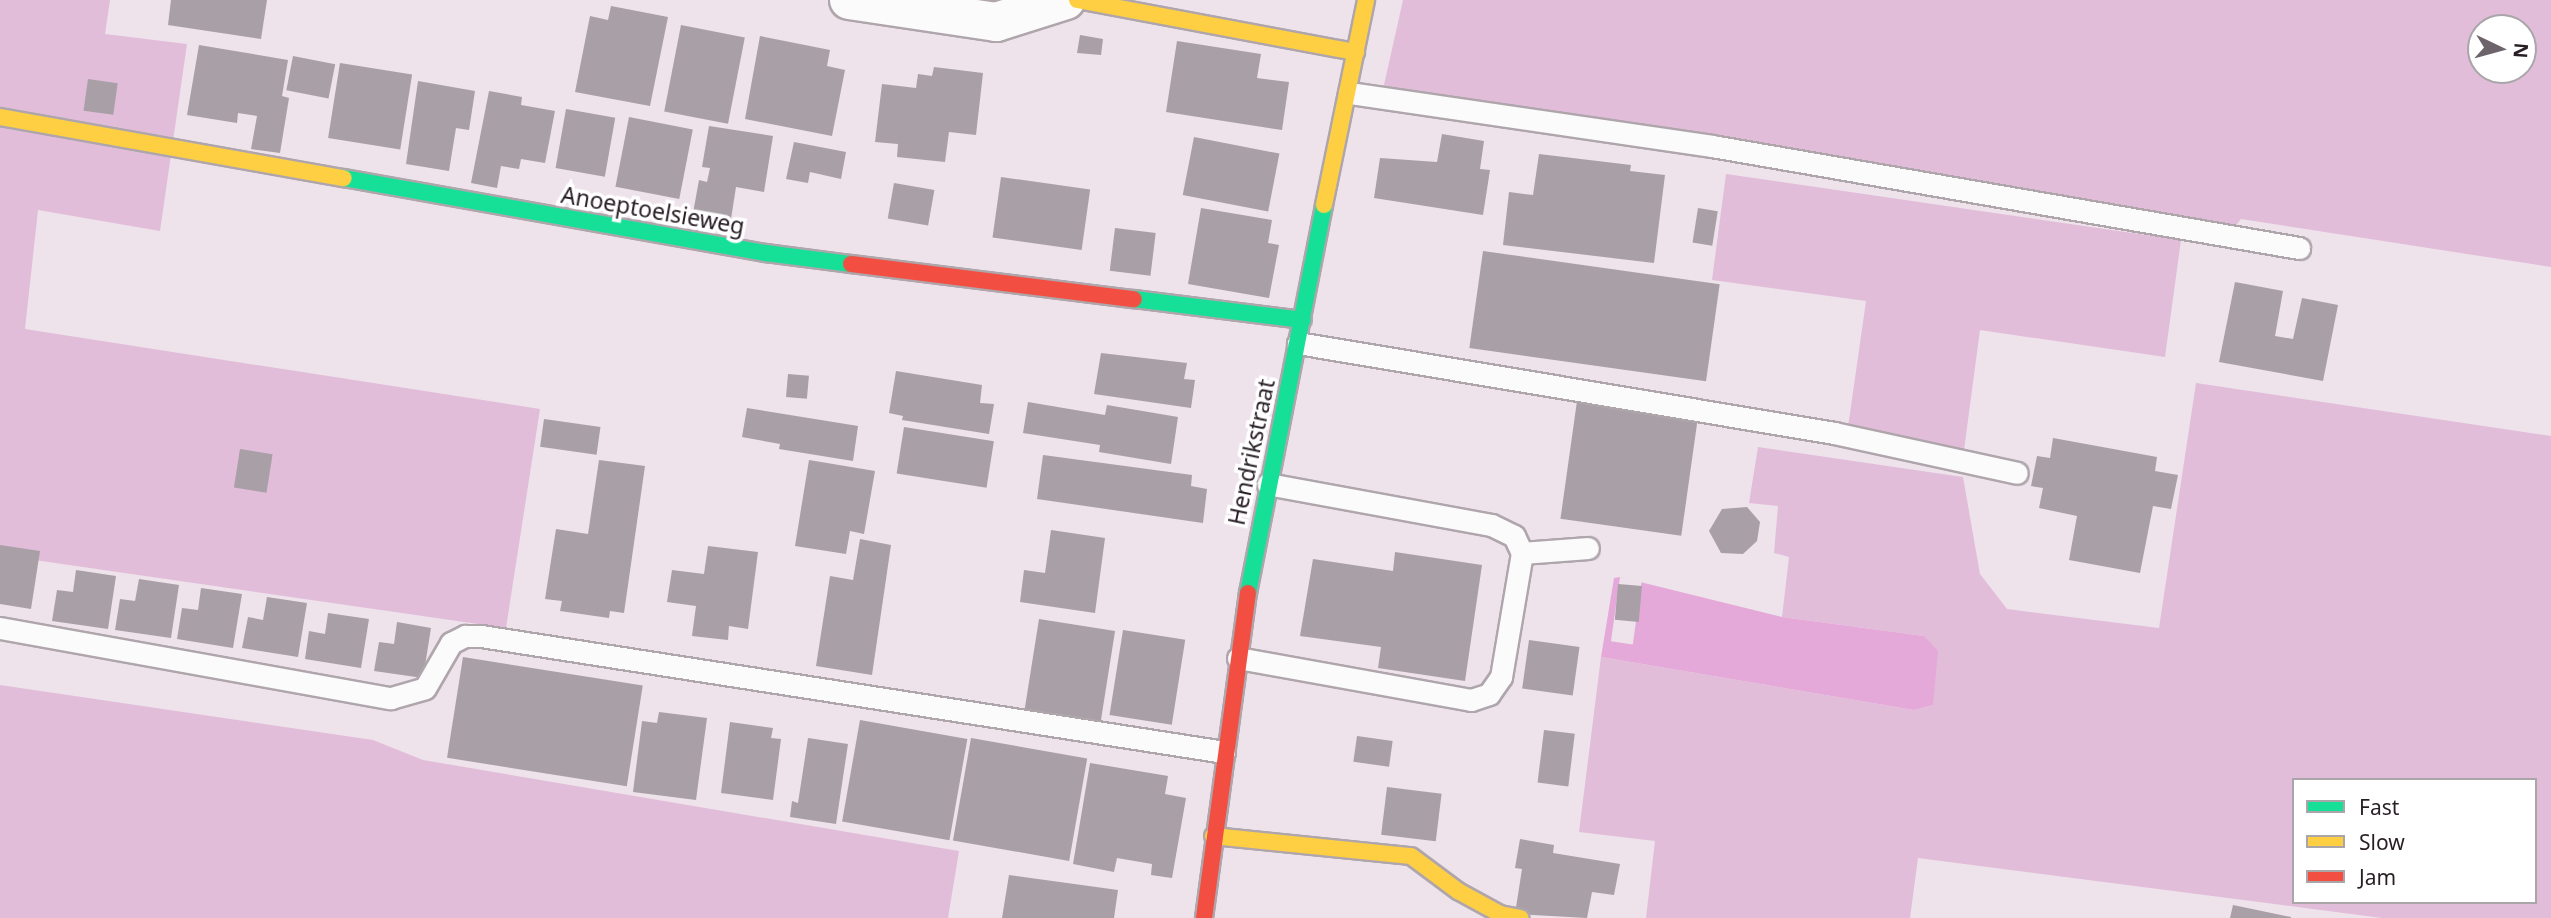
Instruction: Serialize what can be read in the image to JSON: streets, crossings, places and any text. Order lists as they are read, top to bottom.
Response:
{
  "streets": {
    "street": ["Anoeptoelsieweg", "Hendrikstraat"]
  },
  "crossings": [
    ["Anoeptoelsieweg", "Hendrikstraat"]
  ],
  "legend": ["Fast", "Slow", "Jam"],
  "north": "right"
}
